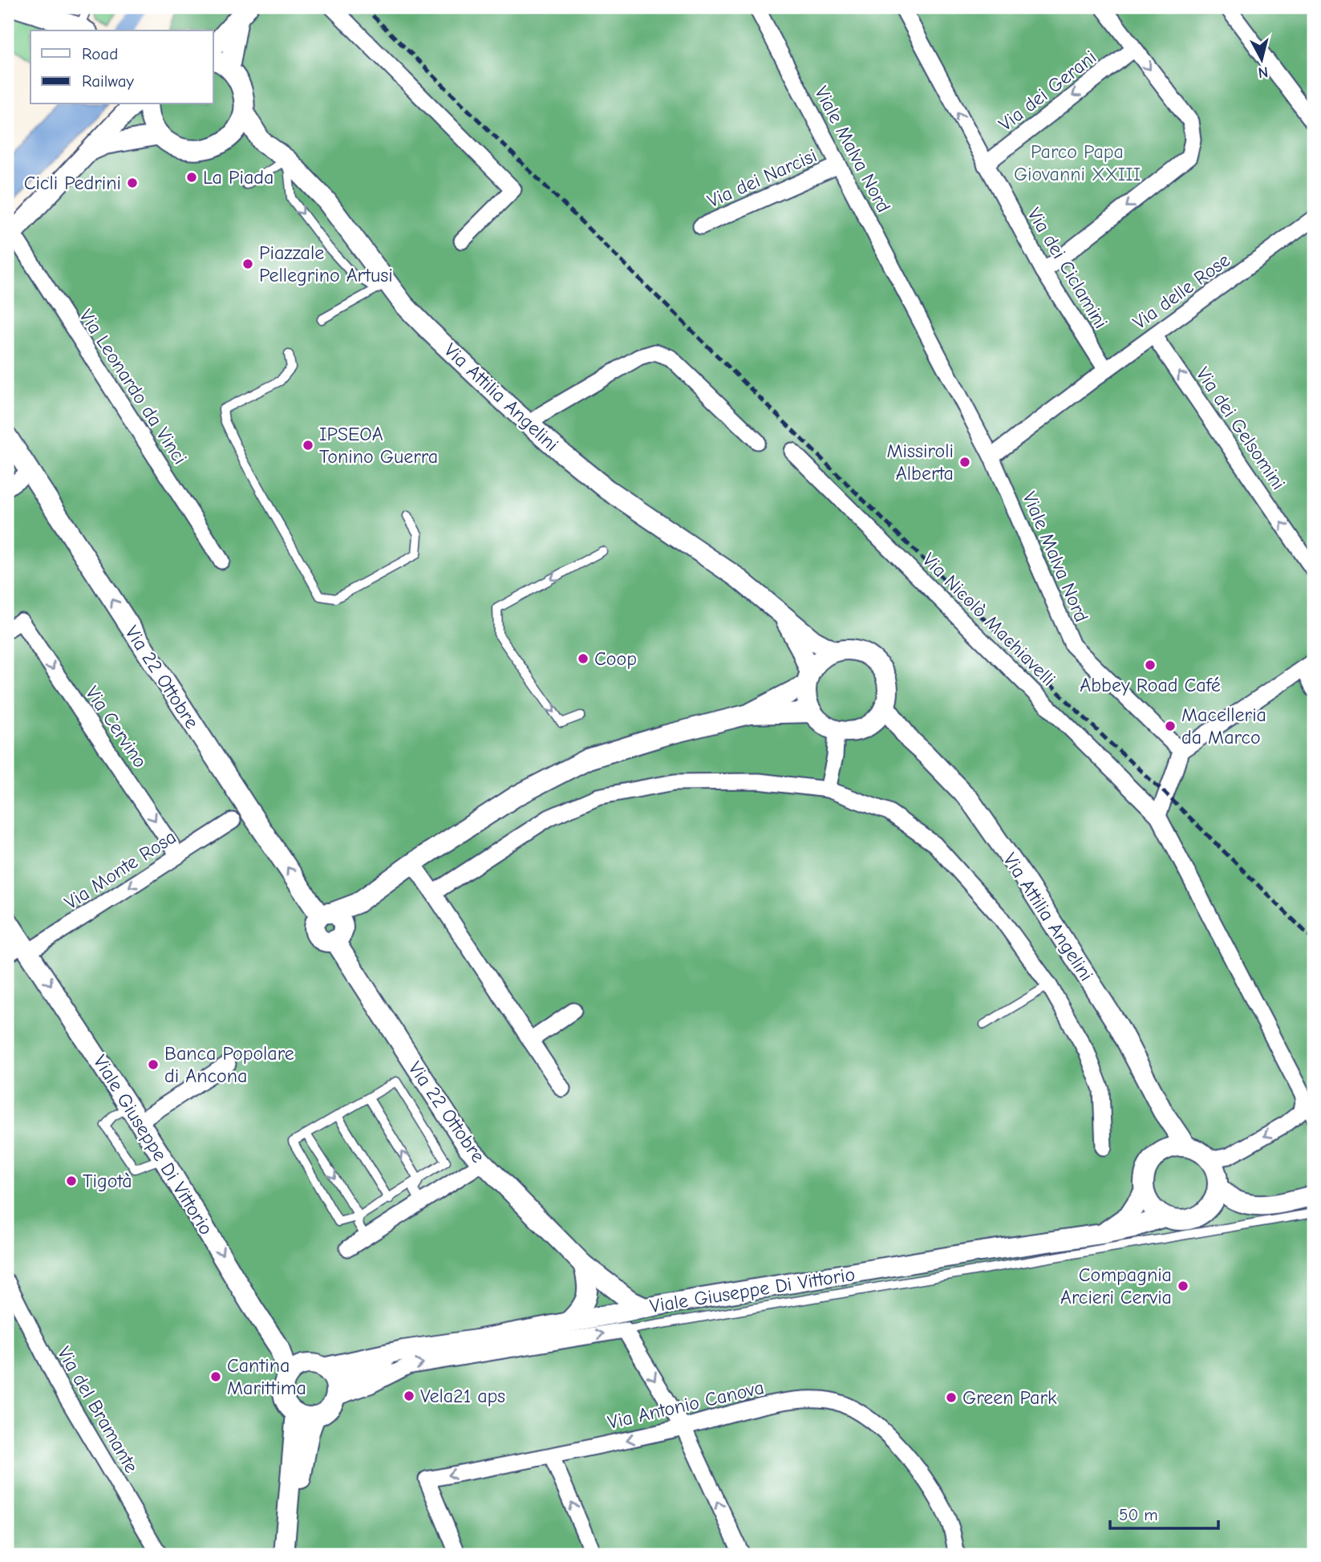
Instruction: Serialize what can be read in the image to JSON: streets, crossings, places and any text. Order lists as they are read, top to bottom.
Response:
{
  "streets": {
    "street": [
      "Via dei Gerani",
      "Viale Malva Nord",
      "Via dei Narcisi",
      "Via dei Ciclamini",
      "Via delle Rose",
      "Via Leonardo da Vinci",
      "Via Attilia Angelini",
      "Via dei Gelsomini",
      "Via Nicolò Machiavelli",
      "Via 22 Ottobre",
      "Via Cervino",
      "Via Monte Rosa",
      "Viale Giuseppe Di Vittorio",
      "Via Antonio Canova",
      "Via del Bramante"
    ]
  },
  "crossings": [
    ["Via dei Gerani", "Via dei Ciclamini"],
    ["Viale Malva Nord", "Via dei Narcisi"],
    ["Viale Malva Nord", "Via delle Rose"],
    ["Via dei Ciclamini", "Via delle Rose"],
    ["Via delle Rose", "Via dei Gelsomini"],
    ["Via Attilia Angelini", "Viale Giuseppe Di Vittorio"],
    ["Via 22 Ottobre", "Viale Giuseppe Di Vittorio"],
    ["Via Cervino", "Via Monte Rosa"],
    ["Via Monte Rosa", "Viale Giuseppe Di Vittorio"]
  ],
  "one_way": [
    "Via dei Gerani",
    "Via dei Ciclamini",
    "Via dei Gelsomini",
    "Via 22 Ottobre",
    "Via Cervino",
    "Via Monte Rosa"
  ],
  "parks": ["Parco Papa Giovanni XXIII"],
  "places": [
    "La Piada",
    "Cicli Pedrini",
    "Piazzale Pellegrino Artusi",
    "IPSEOA Tonino Guerra",
    "Missiroli Alberta",
    "Coop",
    "Abbey Road Café",
    "Macelleria da Marco",
    "Banca Popolare di Ancona",
    "Tigotà",
    "Compagnia Arcieri Cervia",
    "Cantina Marittima",
    "Vela21 aps",
    "Green Park"
  ],
  "legend": ["Road", "Railway"],
  "scale_bar": "50 m",
  "north": "bottom"
}
